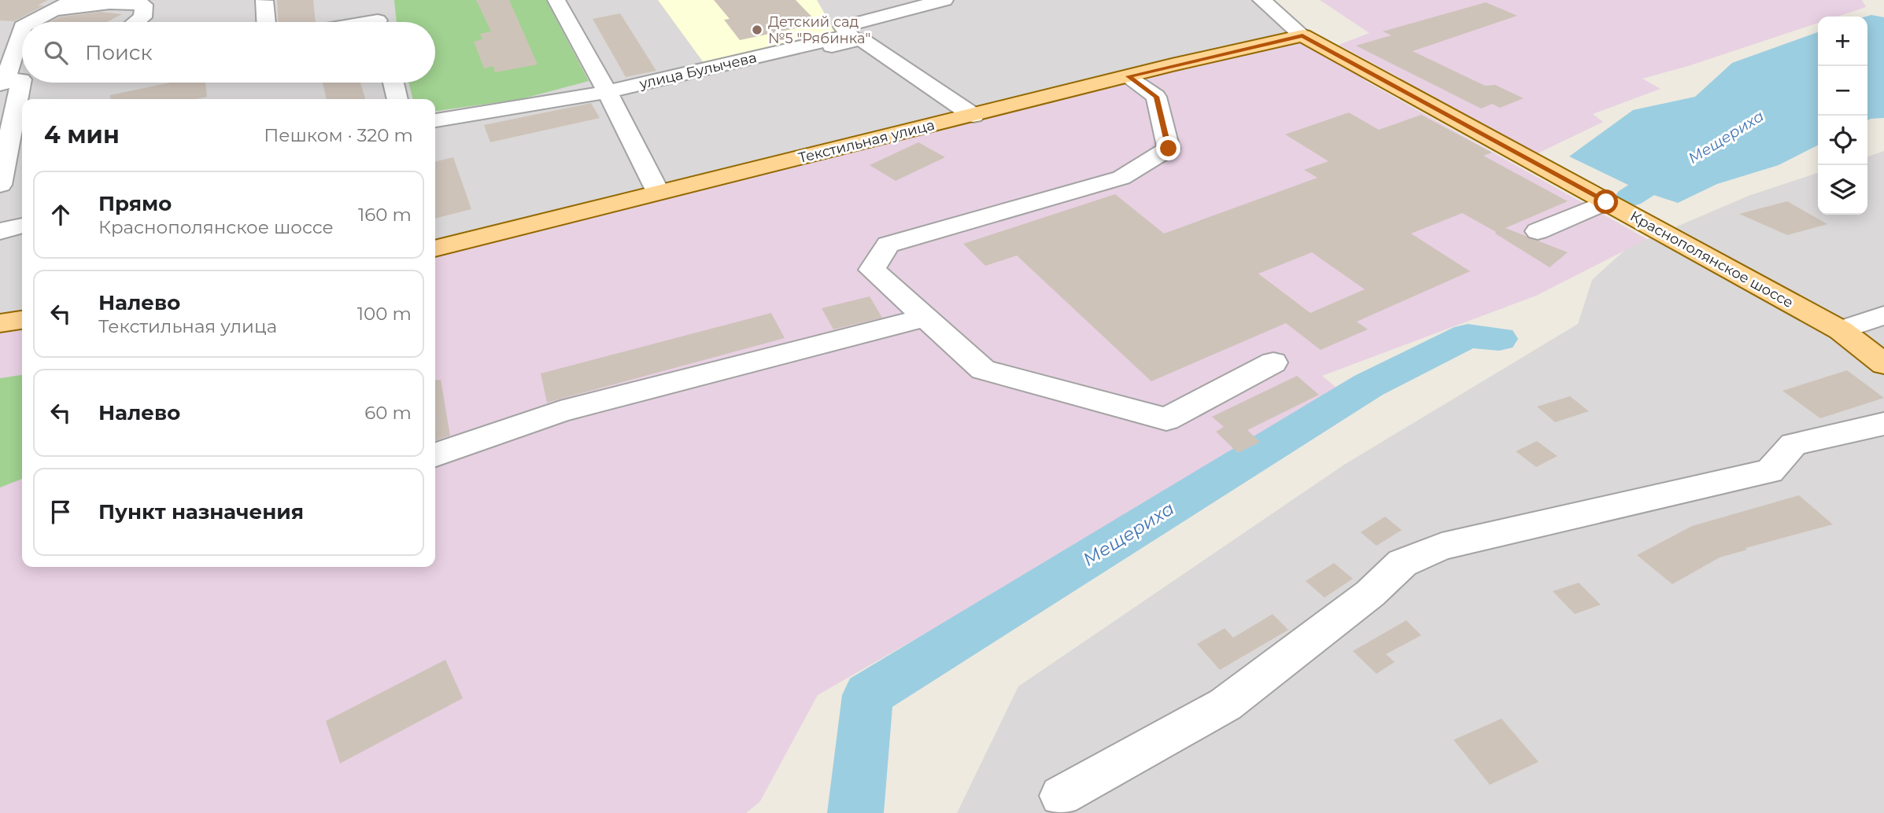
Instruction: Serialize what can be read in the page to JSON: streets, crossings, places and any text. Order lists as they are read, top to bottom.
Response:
{
  "streets": {
    "main road": ["Текстильная улица", "Краснополянское шоссе"],
    "street": ["улица Булычева"]
  },
  "crossings": [
    ["Текстильная улица", "Краснополянское шоссе"]
  ],
  "water": ["Мещериха"],
  "places": ["Детский сад №5 \"Рябинка\""],
  "page": {
    "map_buttons": ["+", "−"],
    "search": "Поиск",
    "heading": ["4 мин", "Пешком · 320 m"],
    "list": [
      ["Прямо", "Краснополянское шоссе", "160 m"],
      ["Налево", "Текстильная улица", "100 m"],
      ["Налево", "60 m"],
      "Пункт назначения"
    ]
  }
}
